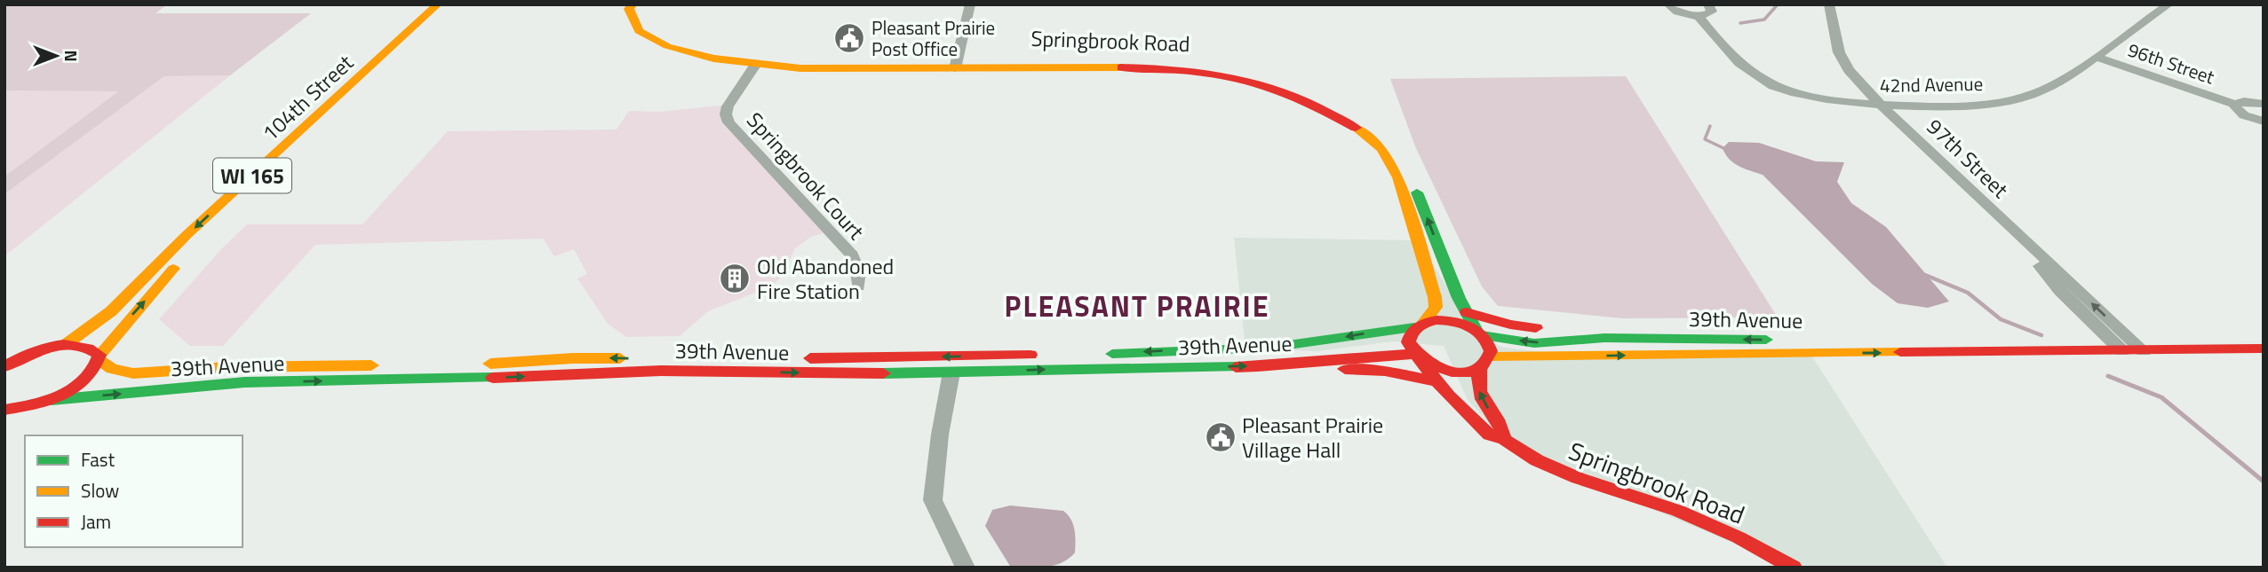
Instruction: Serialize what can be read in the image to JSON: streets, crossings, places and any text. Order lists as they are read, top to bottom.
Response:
{
  "streets": {
    "main road": [
      "Springbrook Road",
      "104th Street",
      "WI 165",
      "39th Avenue"
    ],
    "street": [
      "96th Street",
      "42nd Avenue",
      "97th Street",
      "Springbrook Court"
    ]
  },
  "crossings": [
    ["Springbrook Road", "Springbrook Court"],
    ["Springbrook Road", "39th Avenue"],
    ["96th Street", "42nd Avenue"],
    ["42nd Avenue", "97th Street"],
    ["104th Street", "WI 165"],
    ["104th Street", "39th Avenue"],
    ["97th Street", "39th Avenue"],
    ["WI 165", "39th Avenue"]
  ],
  "districts": ["PLEASANT PRAIRIE"],
  "places": {
    "public building": ["Pleasant Prairie Post Office", "Pleasant Prairie Village Hall"],
    "building": ["Old Abandoned Fire Station"]
  },
  "legend": ["Fast", "Slow", "Jam"],
  "north": "right"
}
